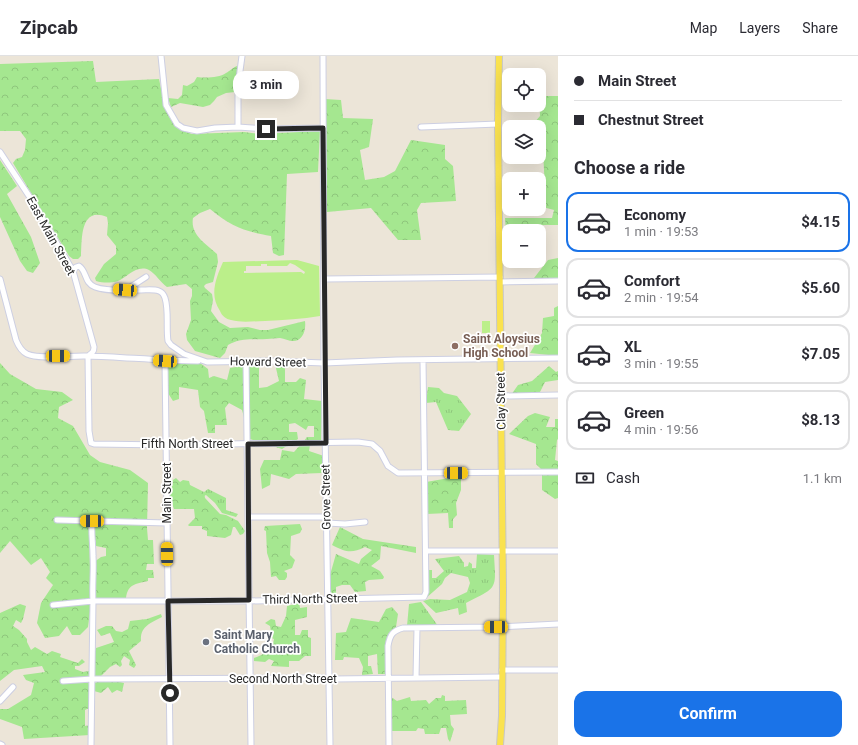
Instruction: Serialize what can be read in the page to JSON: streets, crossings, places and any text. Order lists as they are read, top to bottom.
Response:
{
  "streets": {
    "main road": ["Clay Street"],
    "street": [
      "East Main Street",
      "Howard Street",
      "Fifth North Street",
      "Main Street",
      "Grove Street",
      "Third North Street",
      "Second North Street"
    ]
  },
  "crossings": [
    ["East Main Street", "Howard Street"],
    ["East Main Street", "Fifth North Street"],
    ["Howard Street", "Clay Street"],
    ["Howard Street", "Grove Street"],
    ["Clay Street", "Fifth North Street"],
    ["Clay Street", "Second North Street"],
    ["Fifth North Street", "Main Street"],
    ["Fifth North Street", "Grove Street"],
    ["Main Street", "Third North Street"],
    ["Main Street", "Second North Street"],
    ["Grove Street", "Third North Street"],
    ["Grove Street", "Second North Street"]
  ],
  "places": ["Saint Aloysius High School", "Saint Mary Catholic Church"],
  "page": {
    "header": "Zipcab",
    "nav": ["Map", "Layers", "Share"],
    "banner": ["Main Street", "Chestnut Street"],
    "map_buttons": ["+", "−"],
    "bubble": "3 min",
    "heading": "Choose a ride",
    "list": [
      {
        "name": "Economy",
        "note": "1 min · 19:53",
        "value": "$4.15"
      },
      {
        "name": "Comfort",
        "note": "2 min · 19:54",
        "value": "$5.60"
      },
      {
        "name": "XL",
        "note": "3 min · 19:55",
        "value": "$7.05"
      },
      {
        "name": "Green",
        "note": "4 min · 19:56",
        "value": "$8.13"
      }
    ],
    "pay": ["Cash", "1.1 km"],
    "buttons": "Confirm"
  }
}
